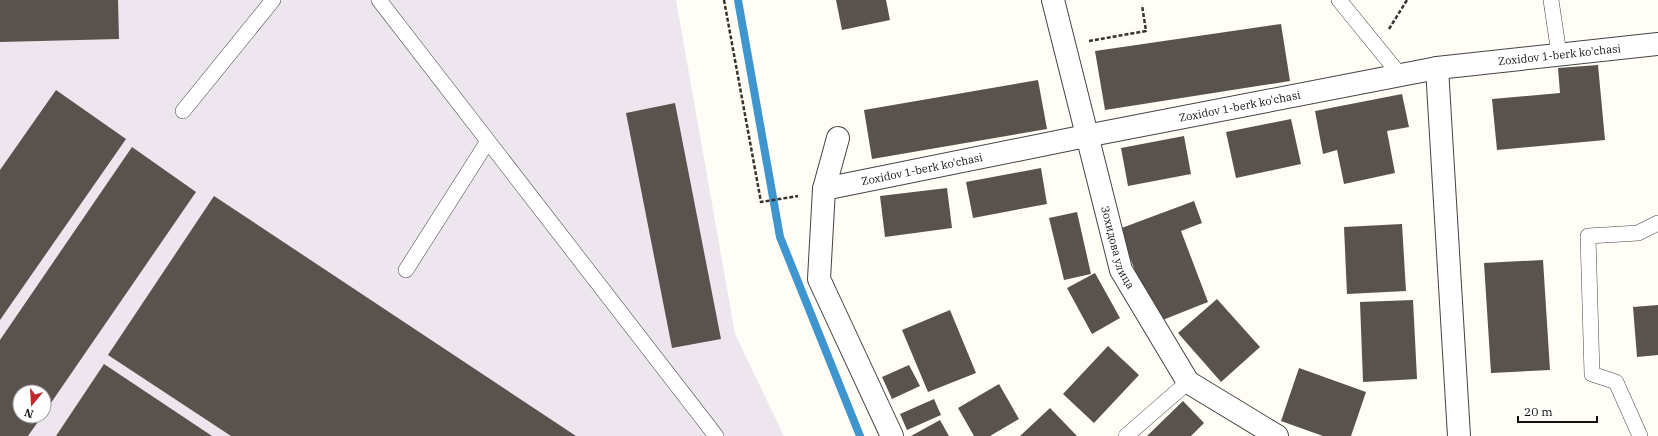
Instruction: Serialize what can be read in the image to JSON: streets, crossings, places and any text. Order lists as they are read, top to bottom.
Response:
{
  "streets": {
    "street": ["Zoxidov 1-berk ko'chasi", "Зохидова улица"]
  },
  "crossings": [
    ["Zoxidov 1-berk ko'chasi", "Зохидова улица"]
  ],
  "scale_bar": "20 m",
  "north": "bottom"
}
